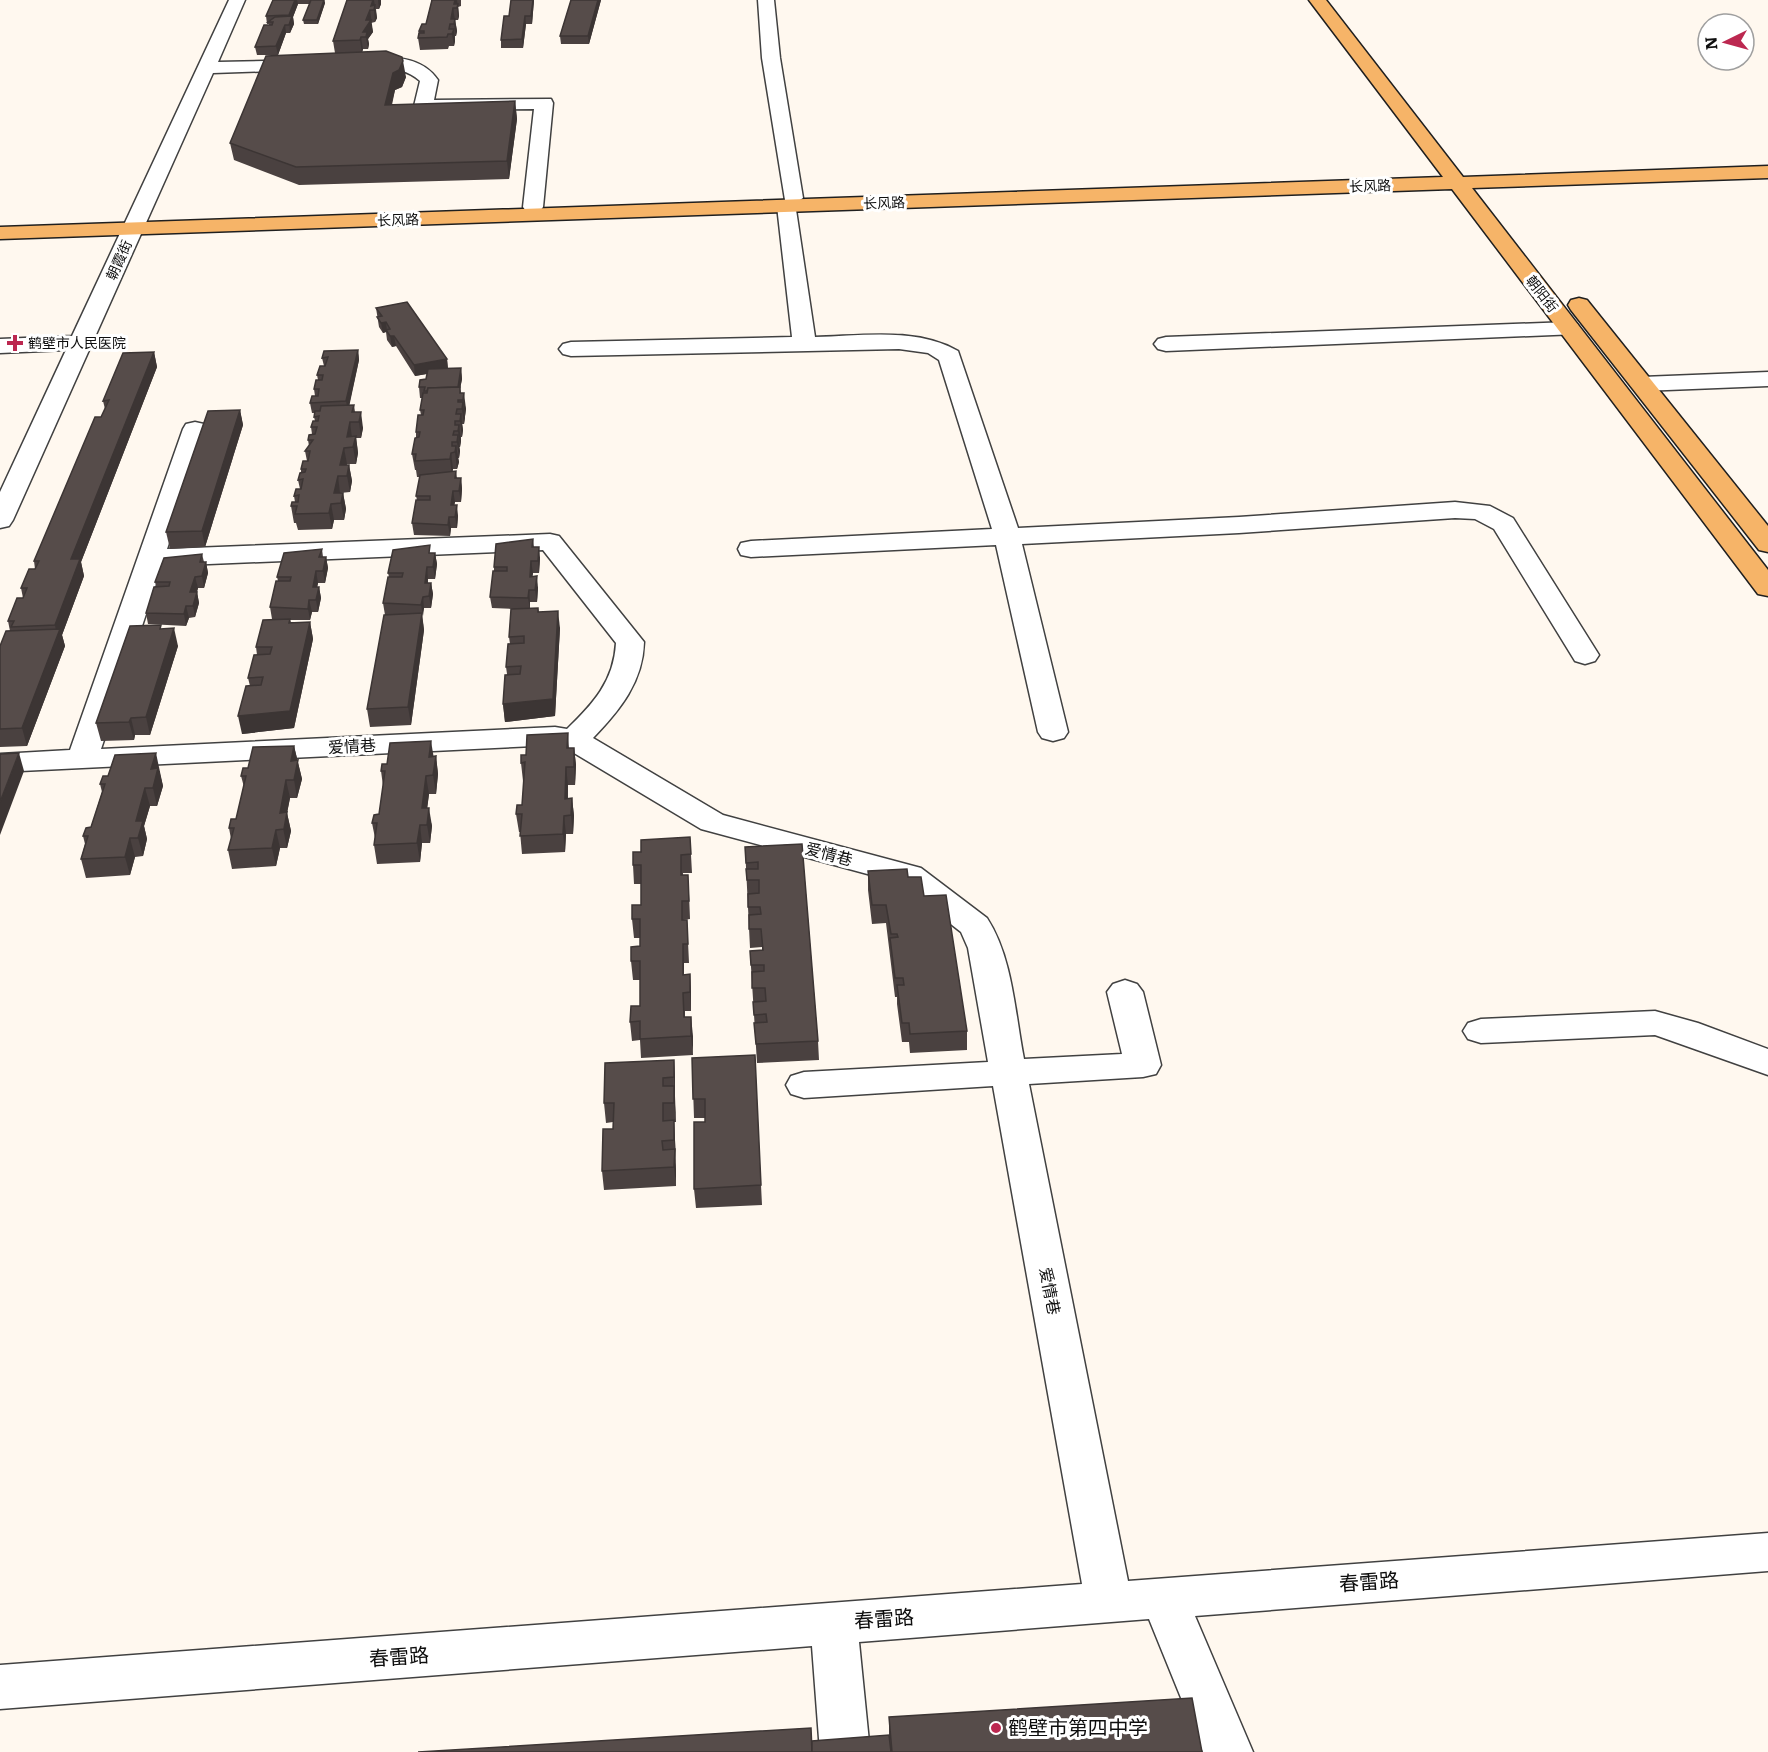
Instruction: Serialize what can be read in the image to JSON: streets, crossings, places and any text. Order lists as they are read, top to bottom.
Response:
{
  "streets": {
    "main road": ["长风路", "朝阳街"],
    "street": ["朝霞街", "爱情巷", "春雷路"]
  },
  "crossings": [
    ["长风路", "朝霞街"],
    ["长风路", "朝阳街"],
    ["爱情巷", "春雷路"]
  ],
  "places": {
    "health": ["鹤壁市人民医院"],
    "other": ["鹤壁市第四中学"]
  },
  "north": "left"
}
